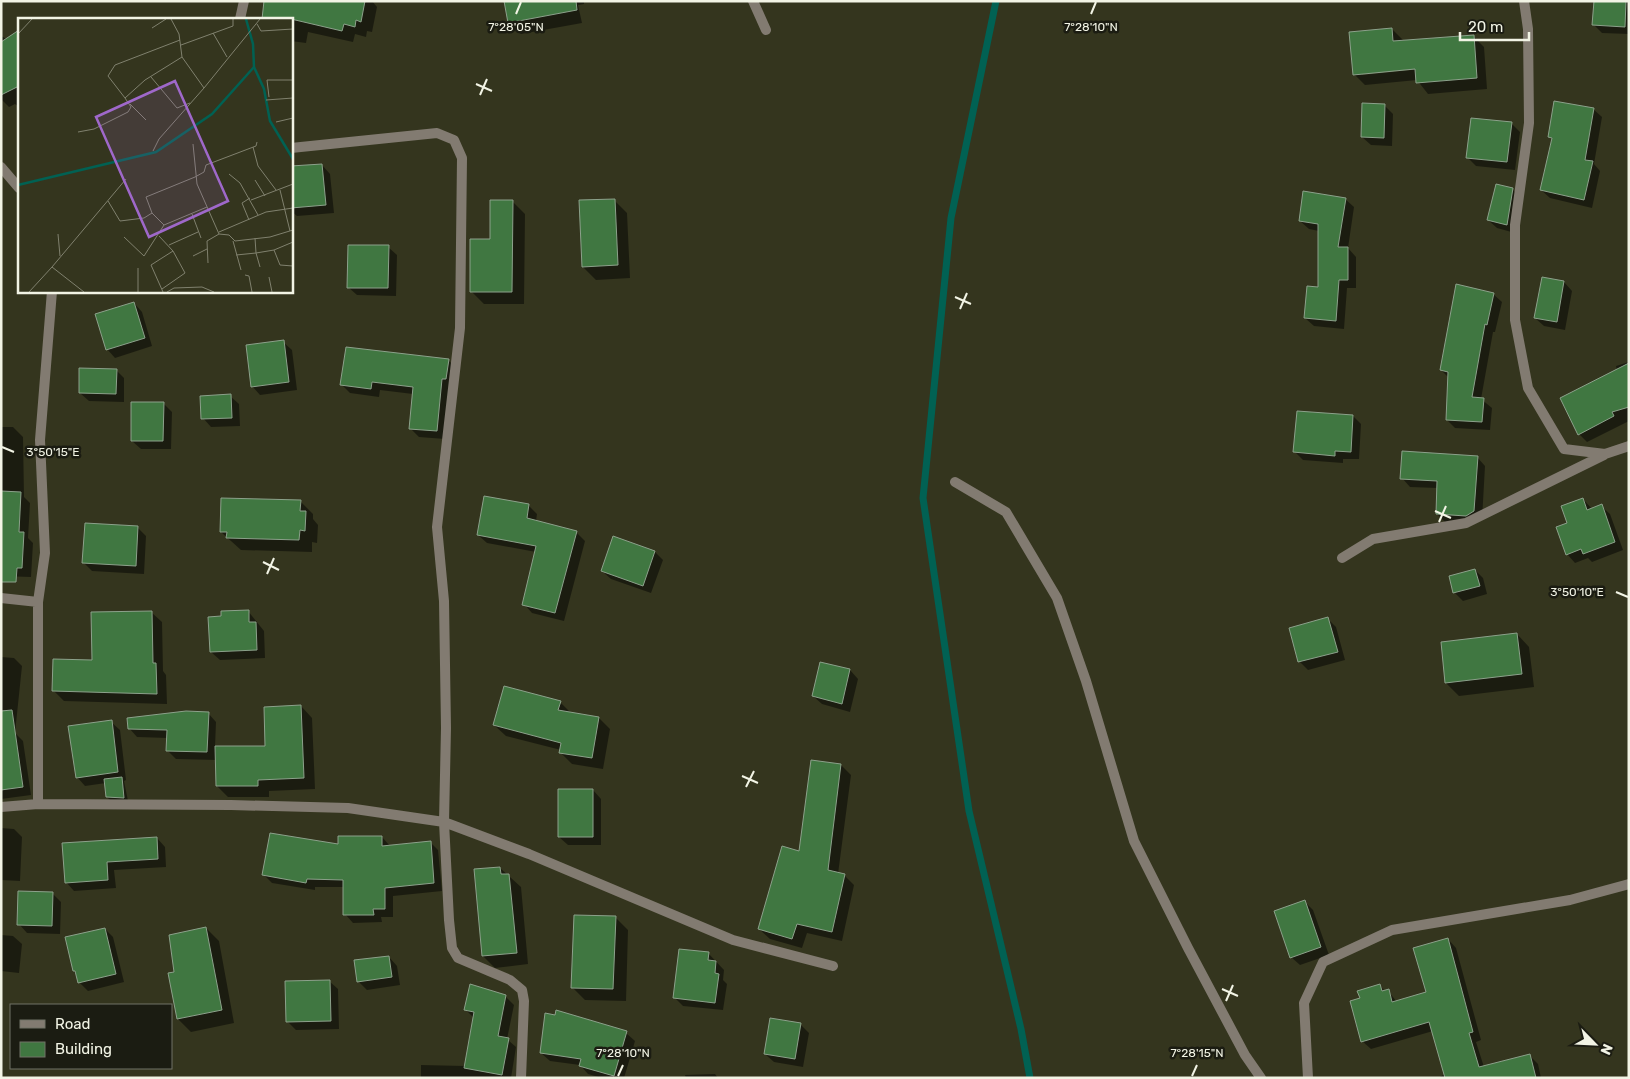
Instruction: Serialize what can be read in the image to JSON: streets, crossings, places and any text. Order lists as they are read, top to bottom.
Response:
{
  "legend": ["Road", "Building"],
  "scale_bar": "20 m",
  "north": "bottom right",
  "coordinates": [
    "7°28'05\"N",
    "7°28'10\"N",
    "3°50'15\"E",
    "3°50'10\"E",
    "7°28'15\"N"
  ]
}
